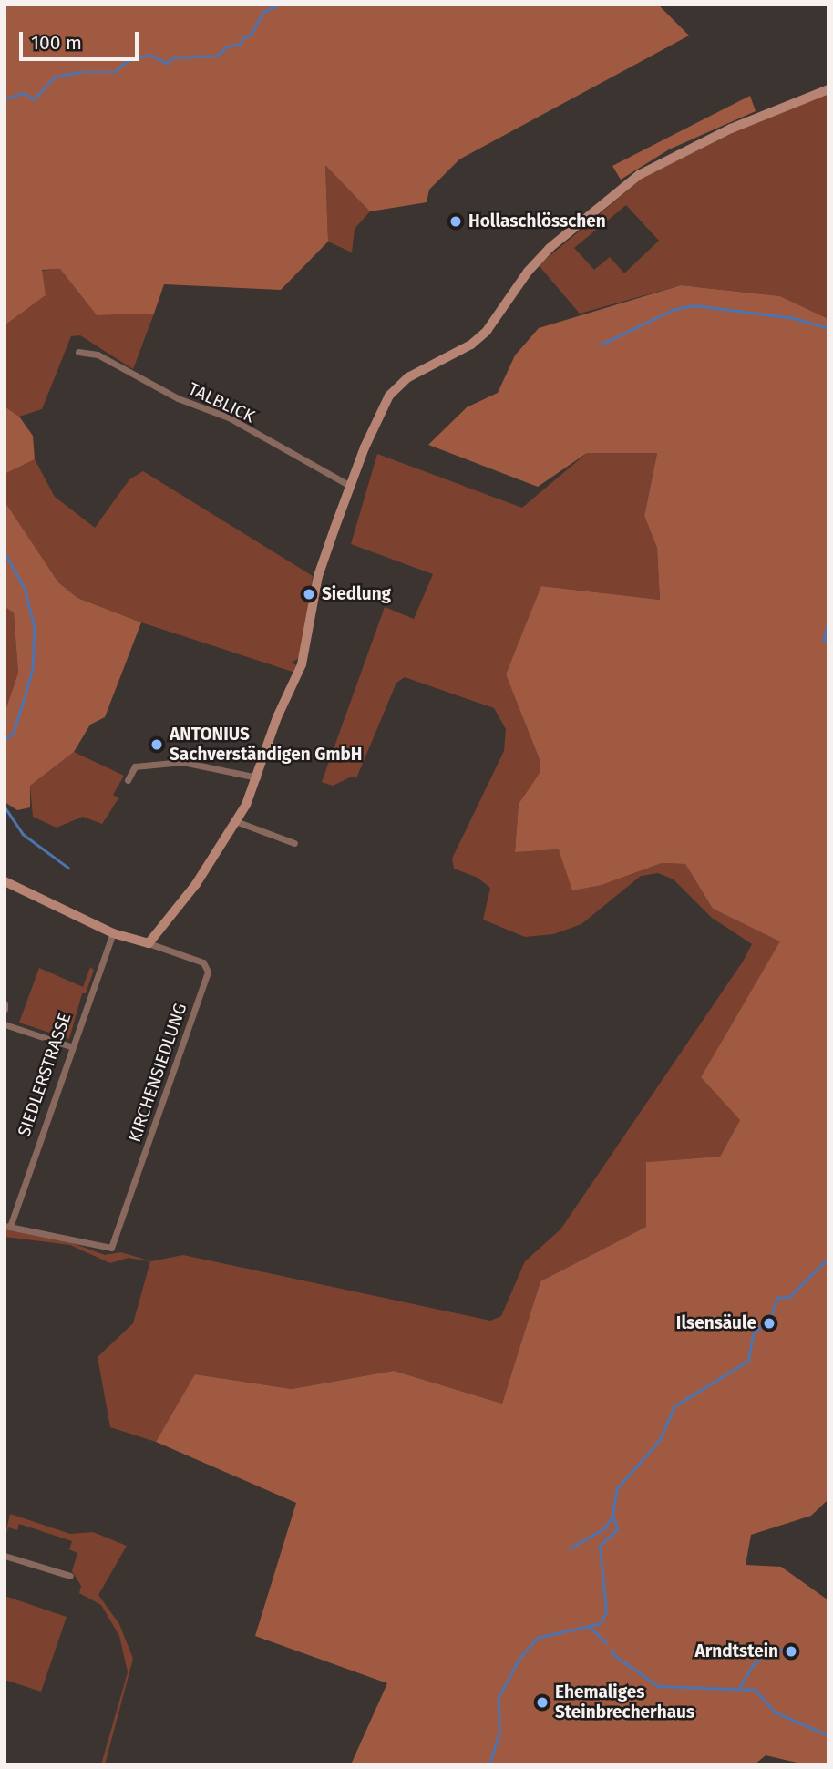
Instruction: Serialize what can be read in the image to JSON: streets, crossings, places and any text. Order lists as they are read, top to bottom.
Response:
{
  "streets": {
    "street": ["TALBLICK", "KIRCHENSIEDLUNG", "SIEDLERSTRASSE"]
  },
  "crossings": [
    ["KIRCHENSIEDLUNG", "SIEDLERSTRASSE"]
  ],
  "places": [
    "Hollaschlösschen",
    "Siedlung",
    "ANTONIUS Sachverständigen GmbH",
    "Ilsensäule",
    "Arndtstein",
    "Ehemaliges Steinbrecherhaus"
  ],
  "scale_bar": "100 m"
}
